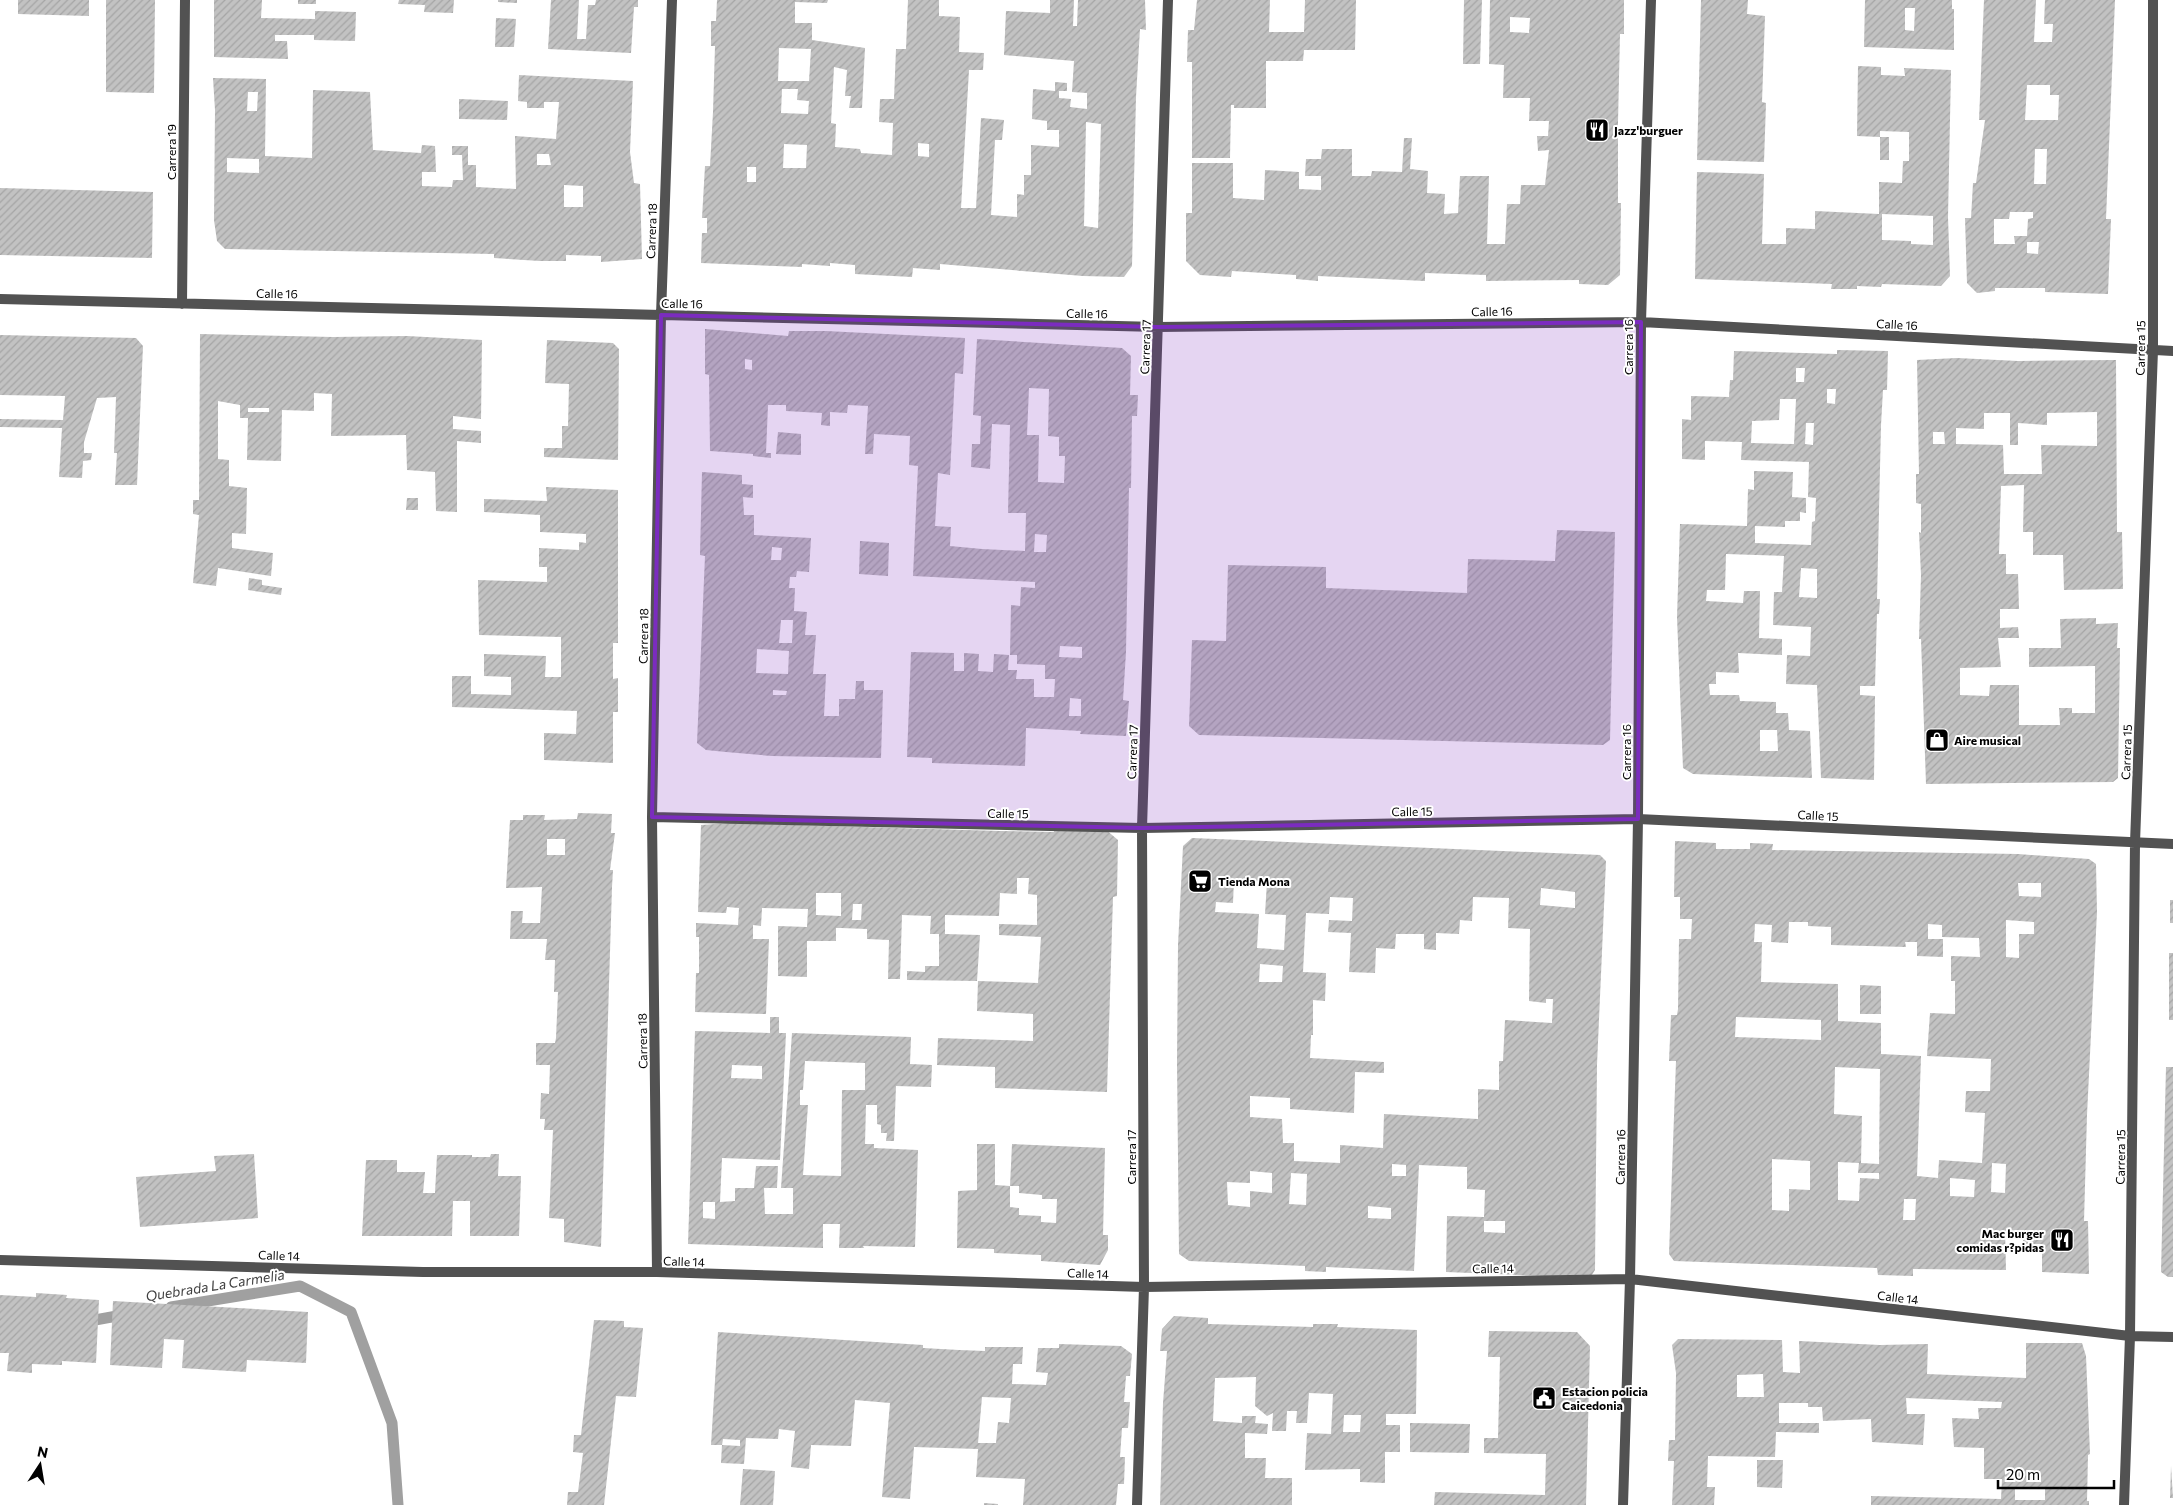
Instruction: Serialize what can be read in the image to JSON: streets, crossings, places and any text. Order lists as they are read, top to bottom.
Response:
{
  "streets": {
    "street": [
      "Carrera 19",
      "Carrera 18",
      "Calle 16",
      "Carrera 17",
      "Carrera 16",
      "Carrera 15",
      "Calle 15",
      "Calle 14"
    ]
  },
  "crossings": [
    ["Carrera 19", "Calle 16"],
    ["Carrera 18", "Calle 16"],
    ["Carrera 18", "Calle 15"],
    ["Carrera 18", "Calle 14"],
    ["Calle 16", "Carrera 17"],
    ["Calle 16", "Carrera 16"],
    ["Calle 16", "Carrera 15"],
    ["Carrera 17", "Calle 15"],
    ["Carrera 17", "Calle 14"],
    ["Carrera 16", "Calle 15"],
    ["Carrera 16", "Calle 14"],
    ["Carrera 15", "Calle 15"],
    ["Carrera 15", "Calle 14"]
  ],
  "water": ["Quebrada La Carmelia"],
  "places": {
    "restaurant": ["Jazz'burguer", "Mac burger comidas r?pidas"],
    "shop": ["Aire musical"],
    "supermarket": ["Tienda Mona"],
    "public building": ["Estacion policia Caicedonia"]
  },
  "scale_bar": "20 m",
  "north": "top"
}
